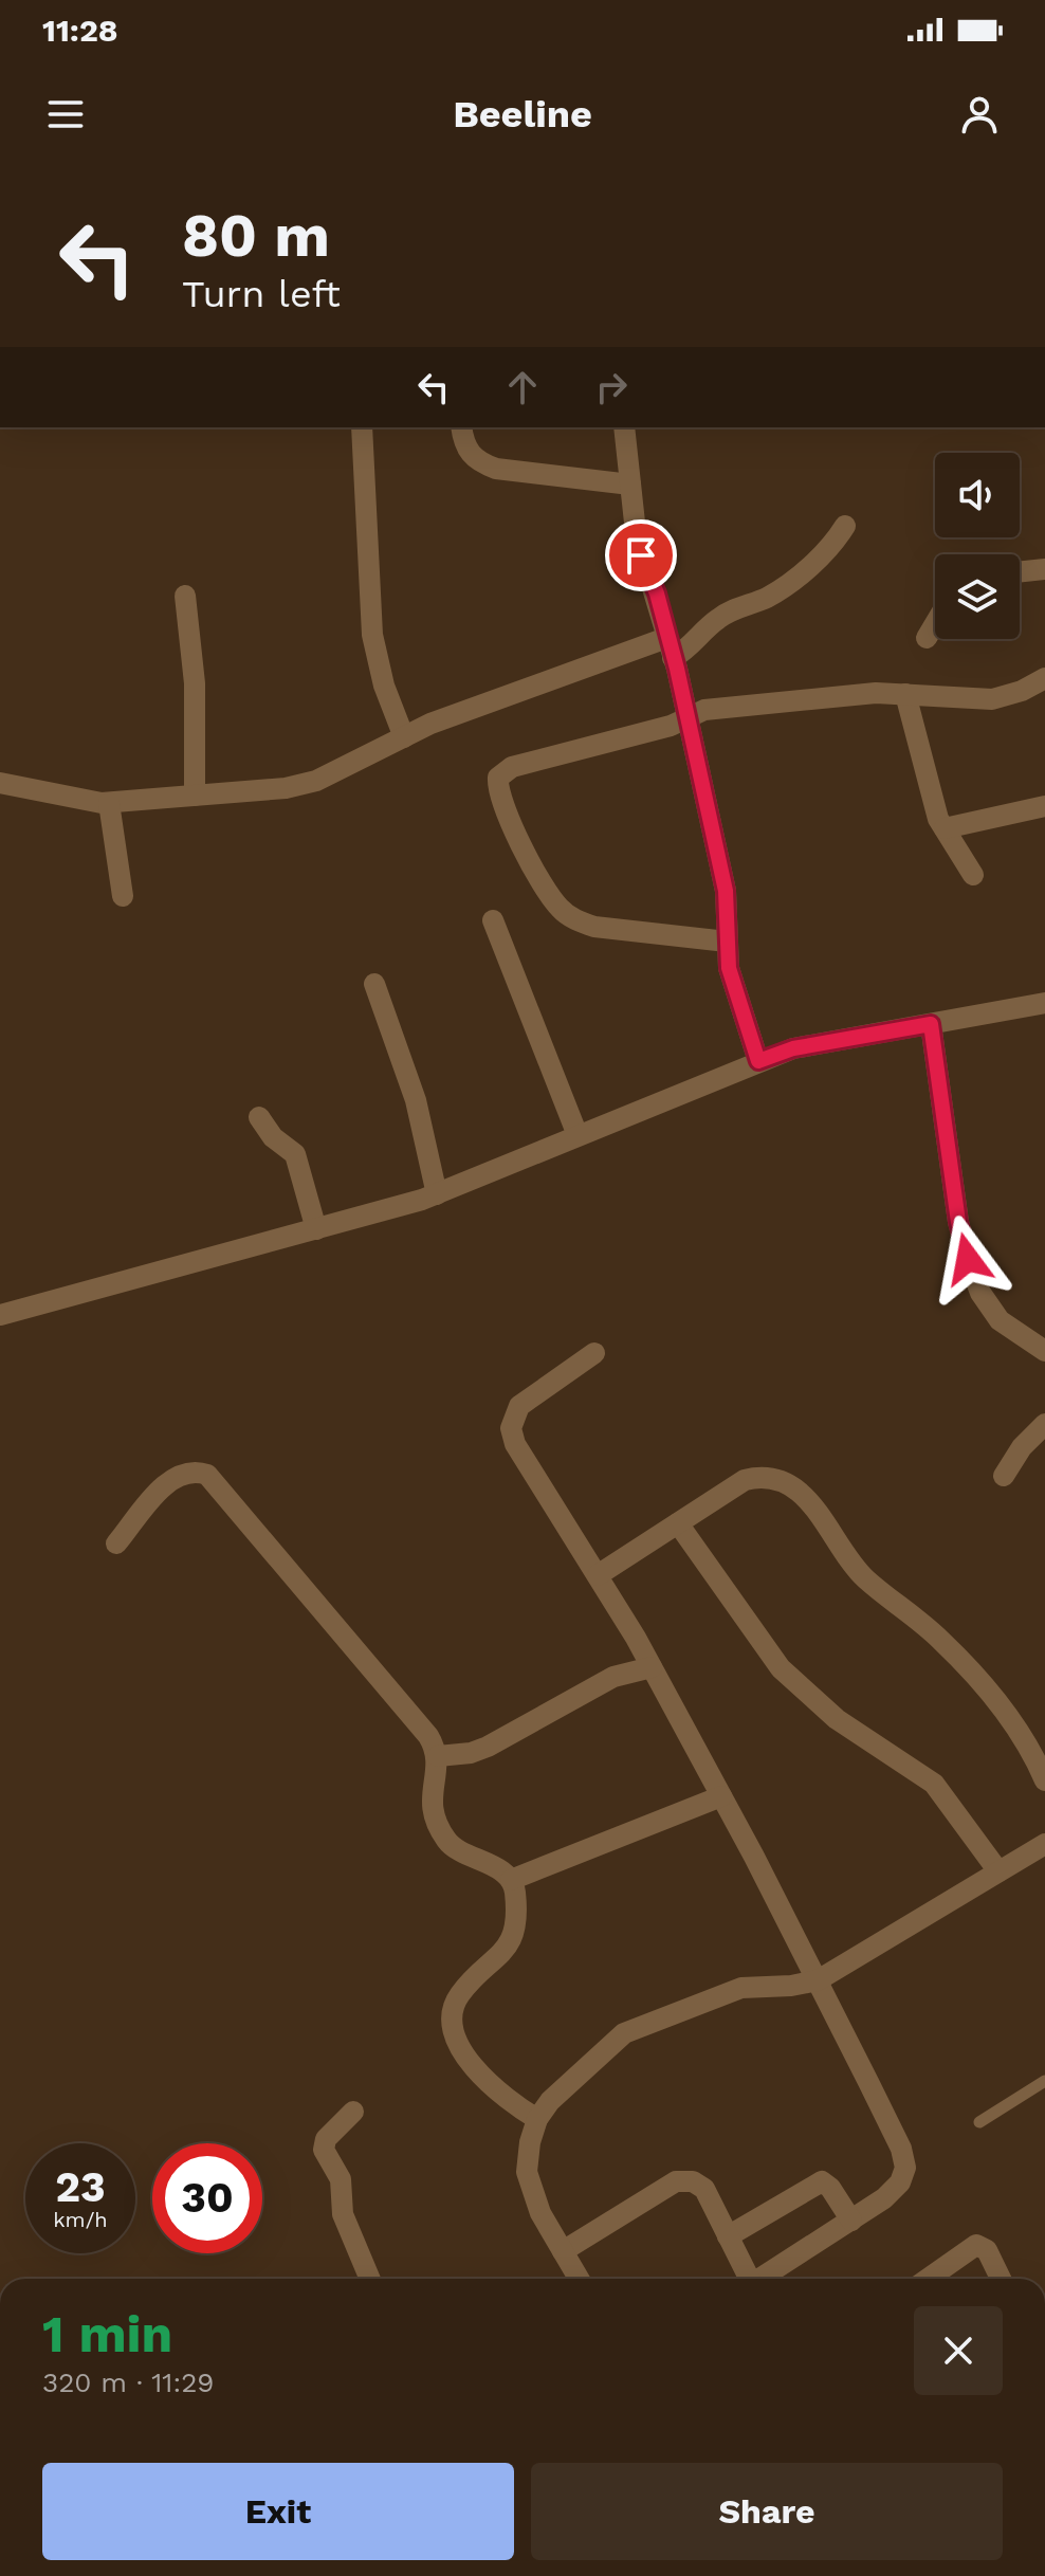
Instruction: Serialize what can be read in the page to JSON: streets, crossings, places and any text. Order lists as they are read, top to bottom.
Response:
{
  "page": {
    "status": "11:28",
    "header": "Beeline",
    "turn": ["80 m", "Turn left"],
    "speed": "23 km/h",
    "limit": "30",
    "heading": ["1 min", "320 m · 11:29"],
    "buttons": ["Exit", "Share"]
  }
}
